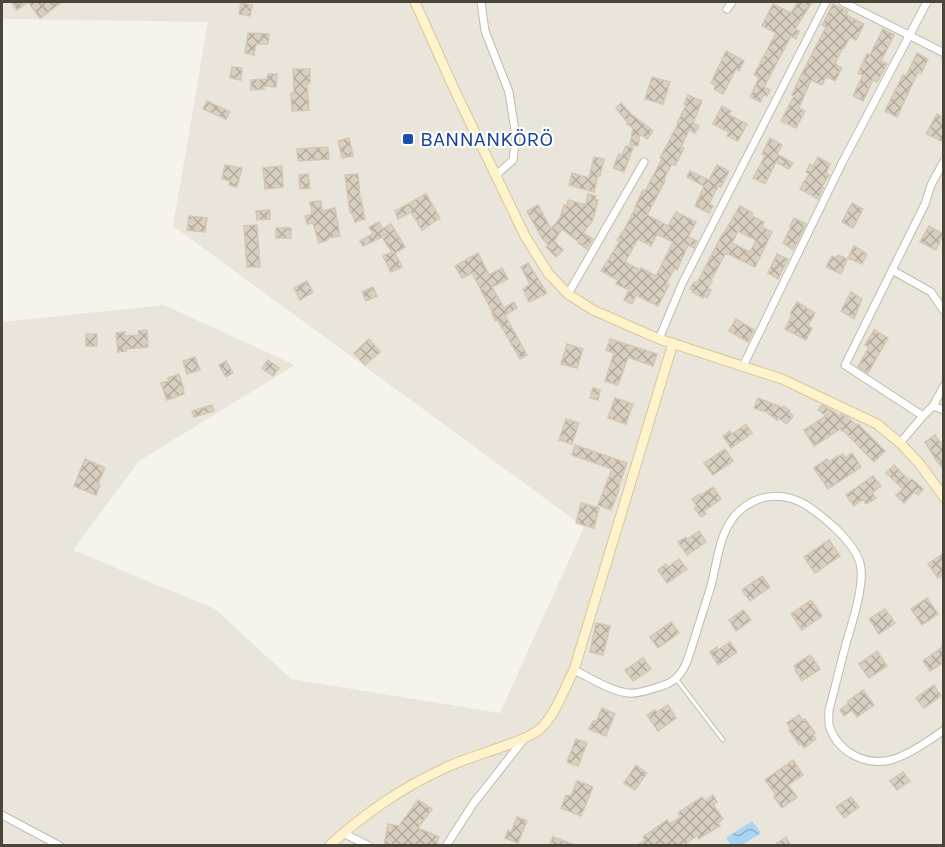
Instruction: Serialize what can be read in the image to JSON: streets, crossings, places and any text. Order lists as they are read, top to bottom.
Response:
{
  "places": {
    "transit": ["BANNANKÖRÖ"]
  }
}
